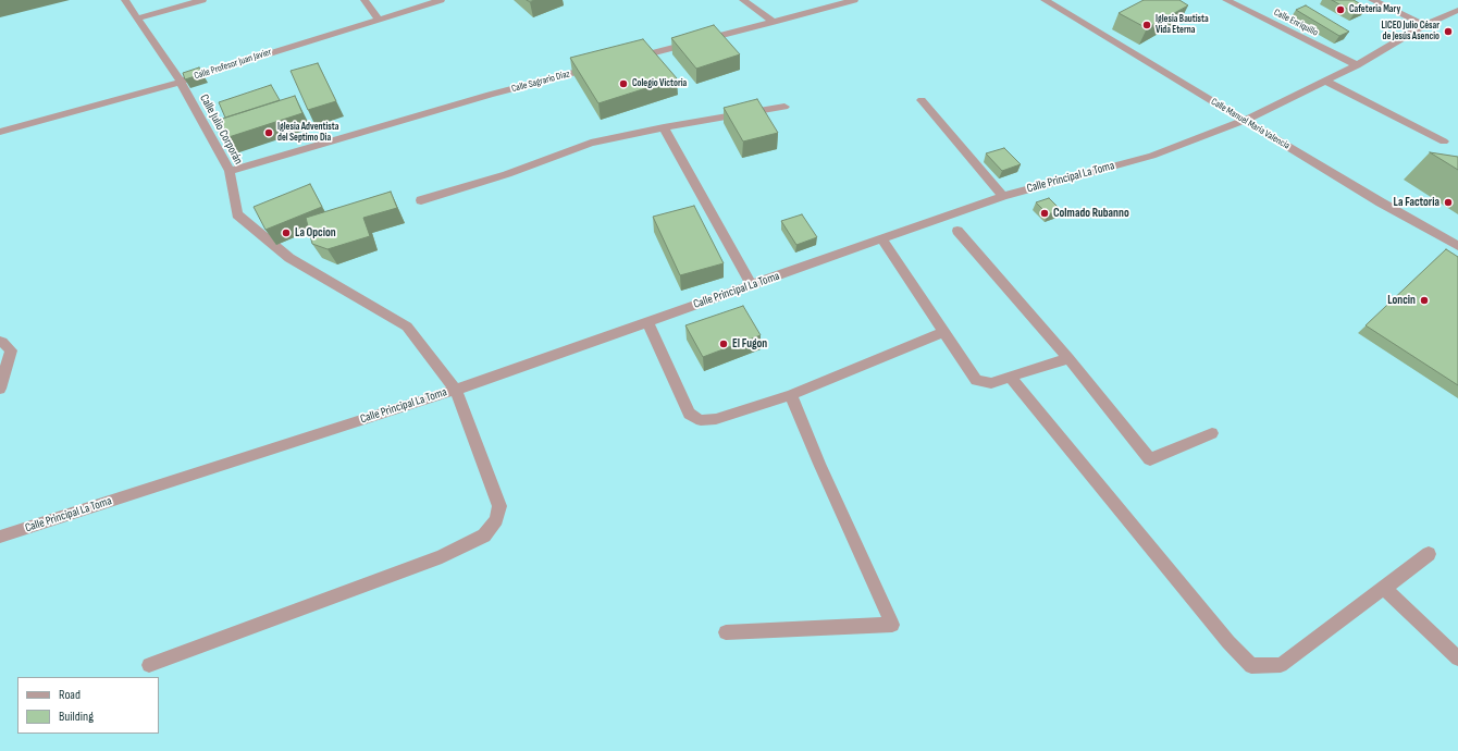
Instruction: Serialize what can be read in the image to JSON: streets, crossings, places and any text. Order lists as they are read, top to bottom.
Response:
{
  "streets": {
    "street": [
      "Calle Enriquillo",
      "Calle Profesor Juan Javier",
      "Calle Sagrario Díaz",
      "Calle Manuel María Valencia",
      "Calle Julio Corporán",
      "Calle Principal La Toma"
    ]
  },
  "crossings": [
    ["Calle Enriquillo", "Calle Principal La Toma"],
    ["Calle Profesor Juan Javier", "Calle Julio Corporán"],
    ["Calle Sagrario Díaz", "Calle Julio Corporán"],
    ["Calle Manuel María Valencia", "Calle Principal La Toma"],
    ["Calle Julio Corporán", "Calle Principal La Toma"]
  ],
  "places": [
    "Cafeteria Mary",
    "Iglesia Bautista Vida Eterna",
    "LICEO Julio César de Jesús Asencio",
    "Colegio Victoria",
    "Iglesia Adventista del Septimo Dia",
    "La Factoria",
    "Colmado Rubanno",
    "La Opcion",
    "Loncin",
    "El Fugon"
  ],
  "legend": ["Road", "Building"]
}
